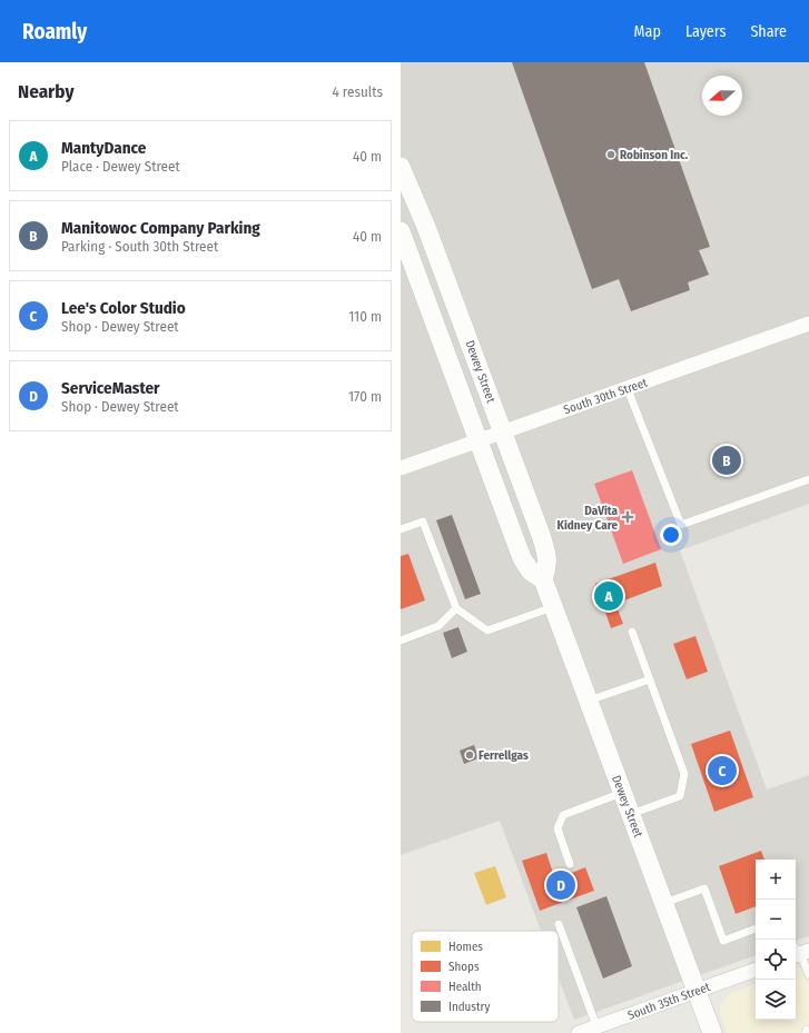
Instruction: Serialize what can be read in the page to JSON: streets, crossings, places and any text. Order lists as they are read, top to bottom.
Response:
{
  "streets": {
    "street": ["Dewey Street", "South 30th Street", "South 35th Street"]
  },
  "crossings": [
    ["Dewey Street", "South 30th Street"],
    ["Dewey Street", "South 35th Street"]
  ],
  "places": {
    "other": ["Robinson Inc.", "Ferrellgas"],
    "health": ["DaVita Kidney Care"]
  },
  "legend": [
    "Homes",
    "Shops",
    "Health",
    "Industry"
  ],
  "north": "left",
  "page": {
    "header": "Roamly",
    "nav": ["Map", "Layers", "Share"],
    "heading": ["Nearby", "4 results"],
    "list": [
      {
        "mark": "A",
        "name": "MantyDance",
        "note": "Place · Dewey Street",
        "value": "40 m"
      },
      {
        "mark": "B",
        "name": "Manitowoc Company Parking",
        "note": "Parking · South 30th Street",
        "value": "40 m"
      },
      {
        "mark": "C",
        "name": "Lee's Color Studio",
        "note": "Shop · Dewey Street",
        "value": "110 m"
      },
      {
        "mark": "D",
        "name": "ServiceMaster",
        "note": "Shop · Dewey Street",
        "value": "170 m"
      }
    ],
    "pins": [
      "B",
      "A",
      "C",
      "D"
    ],
    "map_buttons": ["+", "−"]
  }
}
